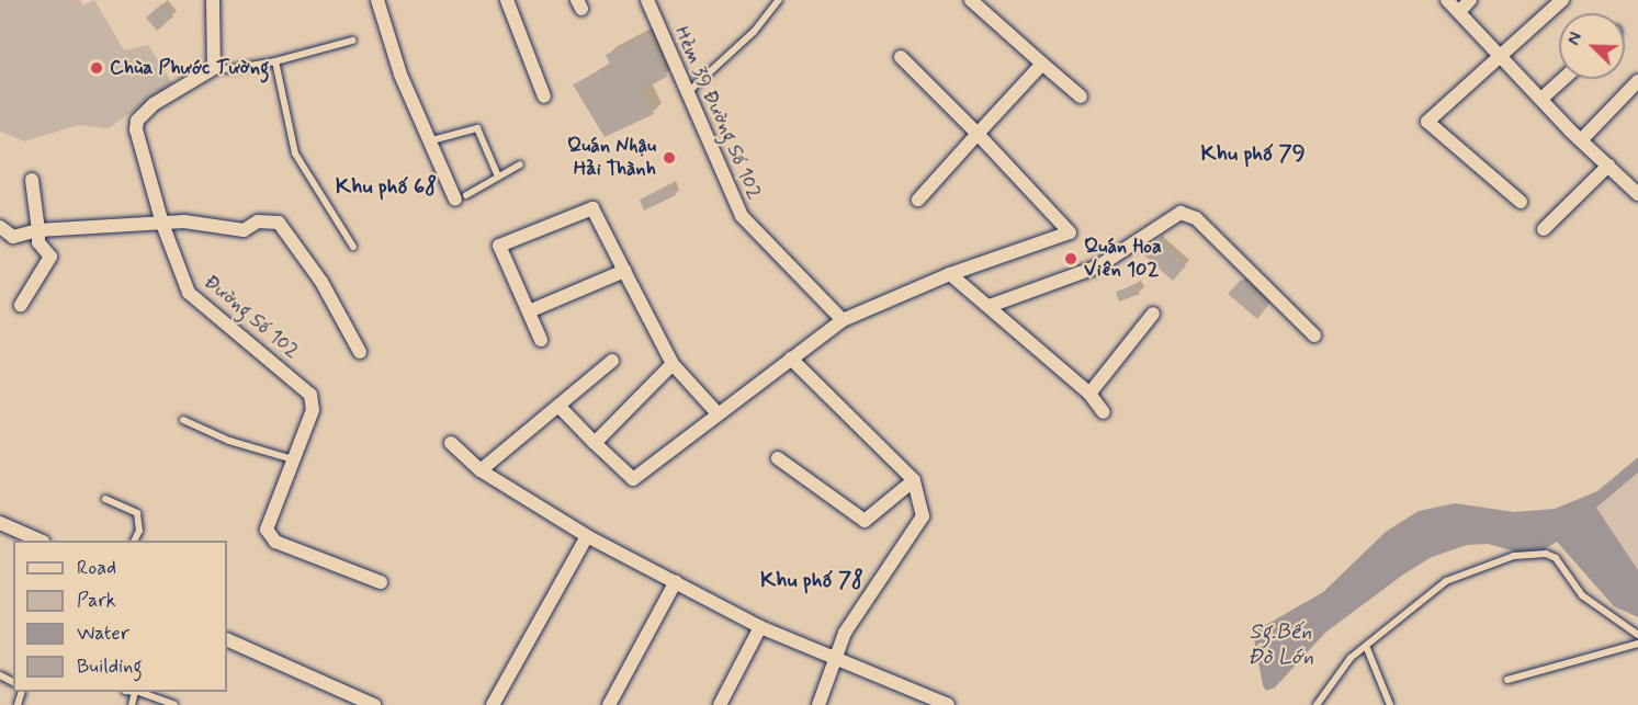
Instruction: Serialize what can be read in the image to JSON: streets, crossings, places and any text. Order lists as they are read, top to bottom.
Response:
{
  "streets": {
    "street": ["Hẻm 39 Đường Số 102", "Đường Số 102"]
  },
  "districts": ["Khu phố 79", "Khu phố 68", "Khu phố 78"],
  "water": ["Sg.Bến Đò Lớn"],
  "places": ["Chùa Phước Tường", "Quán Nhậu Hải Thành", "Quán Hoa Viên 102"],
  "legend": [
    "Road",
    "Park",
    "Water",
    "Building"
  ],
  "north": "top left"
}
